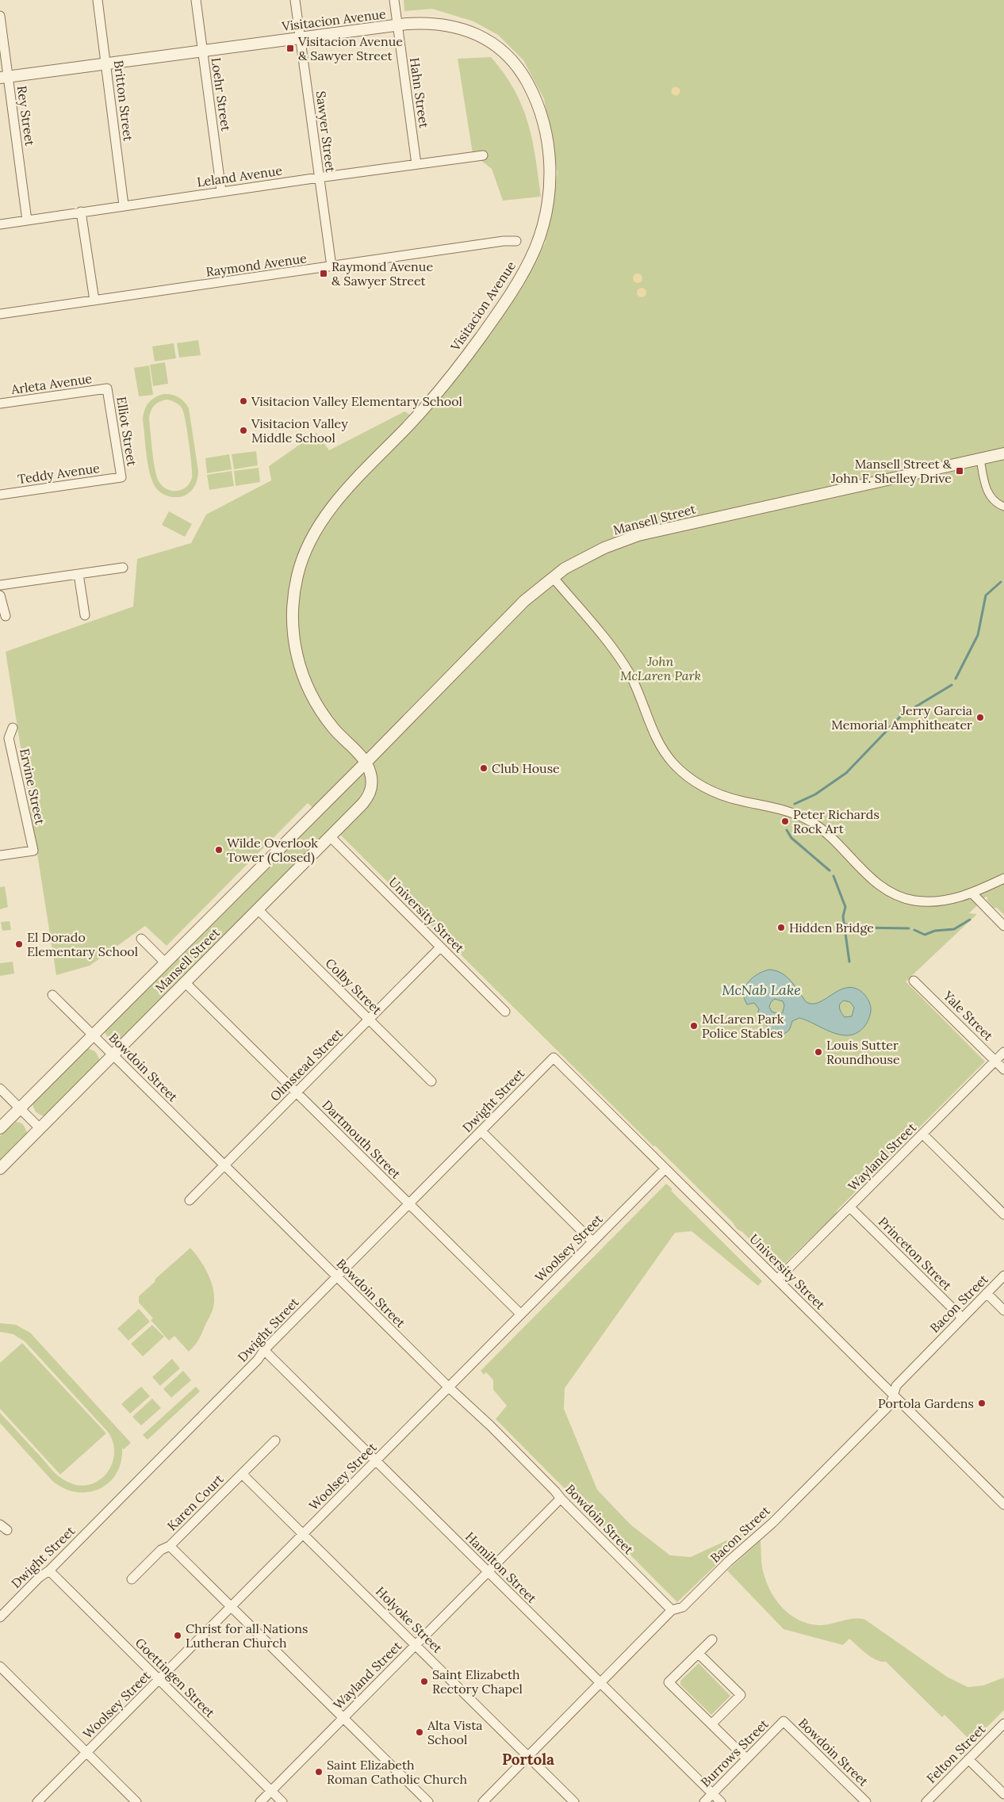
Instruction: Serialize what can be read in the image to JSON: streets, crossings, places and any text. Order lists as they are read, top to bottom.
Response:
{
  "streets": {
    "street": [
      "Visitacion Avenue",
      "Hahn Street",
      "Loehr Street",
      "Britton Street",
      "Rey Street",
      "Sawyer Street",
      "Leland Avenue",
      "Raymond Avenue",
      "Arleta Avenue",
      "Elliot Street",
      "Teddy Avenue",
      "Mansell Street",
      "Ervine Street",
      "University Street",
      "Colby Street",
      "Yale Street",
      "Olmstead Street",
      "Bowdoin Street",
      "Dwight Street",
      "Dartmouth Street",
      "Wayland Street",
      "Woolsey Street",
      "Princeton Street",
      "Bacon Street",
      "Karen Court",
      "Hamilton Street",
      "Holyoke Street",
      "Goettingen Street",
      "Burrows Street",
      "Felton Street"
    ]
  },
  "crossings": [
    ["Visitacion Avenue", "Hahn Street"],
    ["Visitacion Avenue", "Loehr Street"],
    ["Visitacion Avenue", "Britton Street"],
    ["Visitacion Avenue", "Rey Street"],
    ["Visitacion Avenue", "Sawyer Street"],
    ["Visitacion Avenue", "Mansell Street"],
    ["Hahn Street", "Leland Avenue"],
    ["Loehr Street", "Leland Avenue"],
    ["Britton Street", "Leland Avenue"],
    ["Rey Street", "Leland Avenue"],
    ["Sawyer Street", "Leland Avenue"],
    ["Sawyer Street", "Raymond Avenue"],
    ["Arleta Avenue", "Elliot Street"],
    ["Elliot Street", "Teddy Avenue"],
    ["Mansell Street", "University Street"],
    ["Mansell Street", "Colby Street"],
    ["Mansell Street", "Bowdoin Street"],
    ["Mansell Street", "Dartmouth Street"],
    ["University Street", "Olmstead Street"],
    ["University Street", "Dwight Street"],
    ["University Street", "Wayland Street"],
    ["University Street", "Woolsey Street"],
    ["University Street", "Bacon Street"],
    ["Colby Street", "Olmstead Street"],
    ["Yale Street", "Wayland Street"],
    ["Olmstead Street", "Bowdoin Street"],
    ["Olmstead Street", "Dartmouth Street"],
    ["Bowdoin Street", "Dwight Street"],
    ["Bowdoin Street", "Wayland Street"],
    ["Bowdoin Street", "Woolsey Street"],
    ["Bowdoin Street", "Bacon Street"],
    ["Bowdoin Street", "Burrows Street"],
    ["Dwight Street", "Dartmouth Street"],
    ["Dwight Street", "Hamilton Street"],
    ["Dwight Street", "Goettingen Street"],
    ["Dartmouth Street", "Woolsey Street"],
    ["Wayland Street", "Princeton Street"],
    ["Wayland Street", "Hamilton Street"],
    ["Wayland Street", "Holyoke Street"],
    ["Wayland Street", "Goettingen Street"],
    ["Woolsey Street", "Hamilton Street"],
    ["Woolsey Street", "Holyoke Street"],
    ["Woolsey Street", "Goettingen Street"],
    ["Princeton Street", "Bacon Street"],
    ["Bacon Street", "Hamilton Street"],
    ["Bacon Street", "Holyoke Street"],
    ["Karen Court", "Holyoke Street"],
    ["Hamilton Street", "Burrows Street"]
  ],
  "districts": ["Portola"],
  "water": ["McNab Lake"],
  "parks": ["John McLaren Park"],
  "places": {
    "transit": ["Visitacion Avenue & Sawyer Street", "Raymond Avenue & Sawyer Street", "Mansell Street & John F. Shelley Drive"],
    "other": [
      "Visitacion Valley Elementary School",
      "Visitacion Valley Middle School",
      "Jerry Garcia Memorial Amphitheater",
      "Club House",
      "Peter Richards Rock Art",
      "Wilde Overlook Tower (Closed)",
      "Hidden Bridge",
      "El Dorado Elementary School",
      "McLaren Park Police Stables",
      "Louis Sutter Roundhouse",
      "Portola Gardens",
      "Christ for all Nations Lutheran Church",
      "Saint Elizabeth Rectory Chapel",
      "Alta Vista School",
      "Saint Elizabeth Roman Catholic Church"
    ]
  }
}
